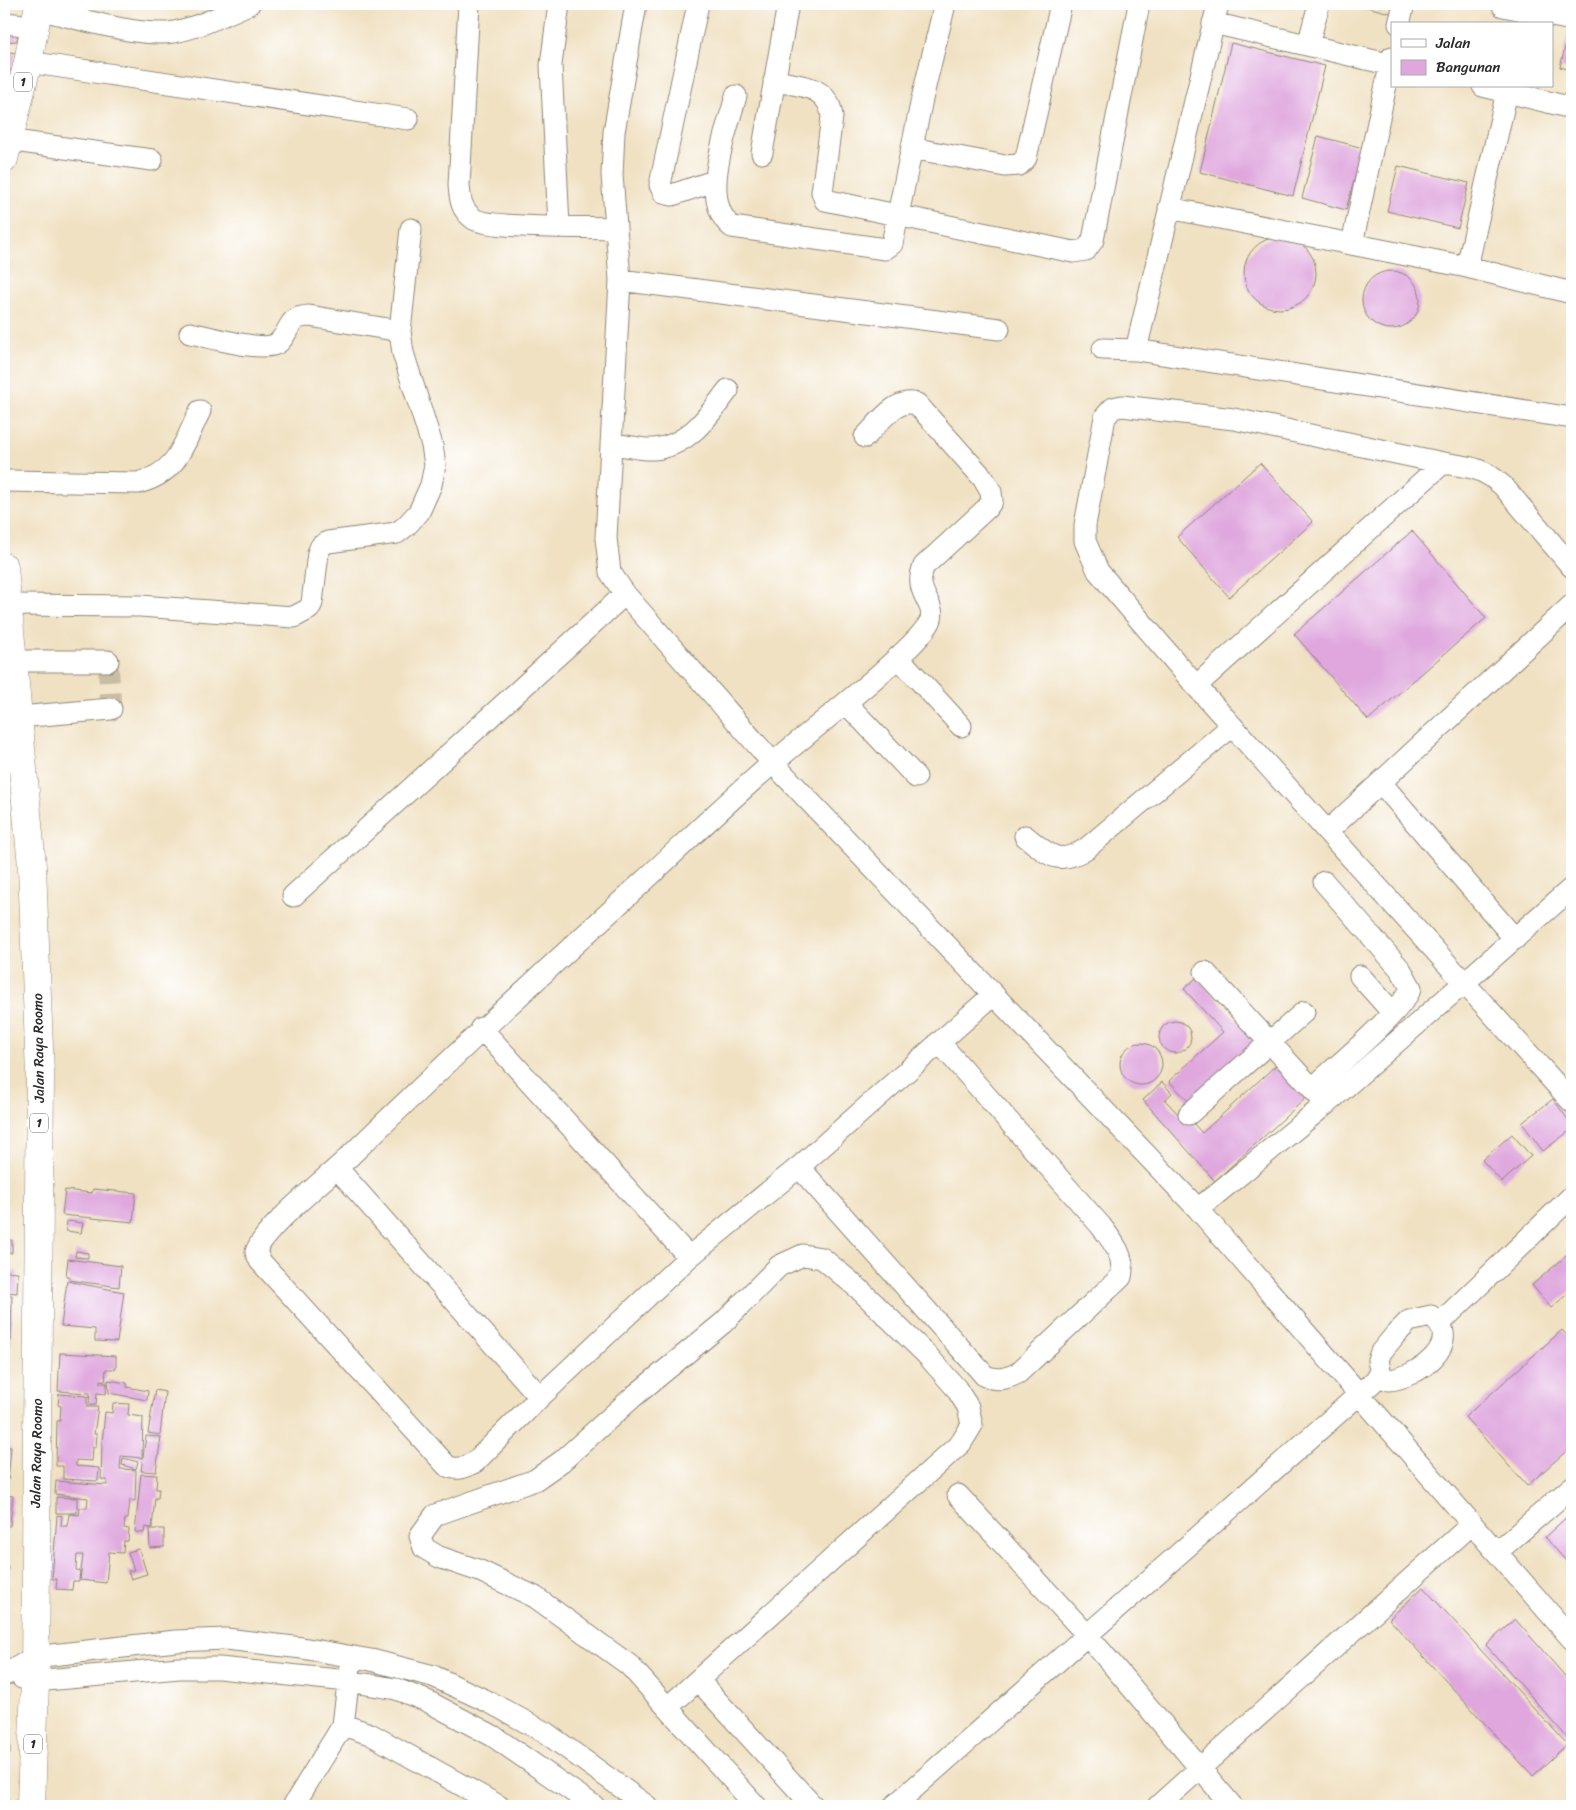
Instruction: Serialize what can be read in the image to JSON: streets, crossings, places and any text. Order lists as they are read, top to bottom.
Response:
{
  "streets": {
    "highway": ["1", "Jalan Raya Roomo"]
  },
  "crossings": [
    ["1", "Jalan Raya Roomo"]
  ],
  "legend": ["Jalan", "Bangunan"]
}
